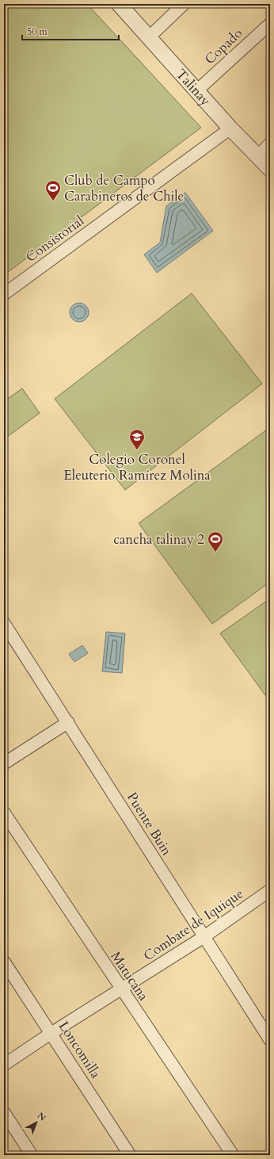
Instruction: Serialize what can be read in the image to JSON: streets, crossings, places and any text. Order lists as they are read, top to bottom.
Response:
{
  "streets": {
    "street": [
      "Copado",
      "Talinay",
      "Consistorial",
      "Puente Buin",
      "Combate de Iquique",
      "Matucana",
      "Loncomilla"
    ]
  },
  "crossings": [
    ["Copado", "Talinay"],
    ["Talinay", "Consistorial"],
    ["Puente Buin", "Combate de Iquique"],
    ["Combate de Iquique", "Matucana"],
    ["Combate de Iquique", "Loncomilla"]
  ],
  "places": {
    "sports": ["Club de Campo Carabineros de Chile", "cancha talinay 2"],
    "school or university": ["Colegio Coronel Eleuterio Ramírez Molina"]
  },
  "scale_bar": "50 m",
  "north": "top right"
}
